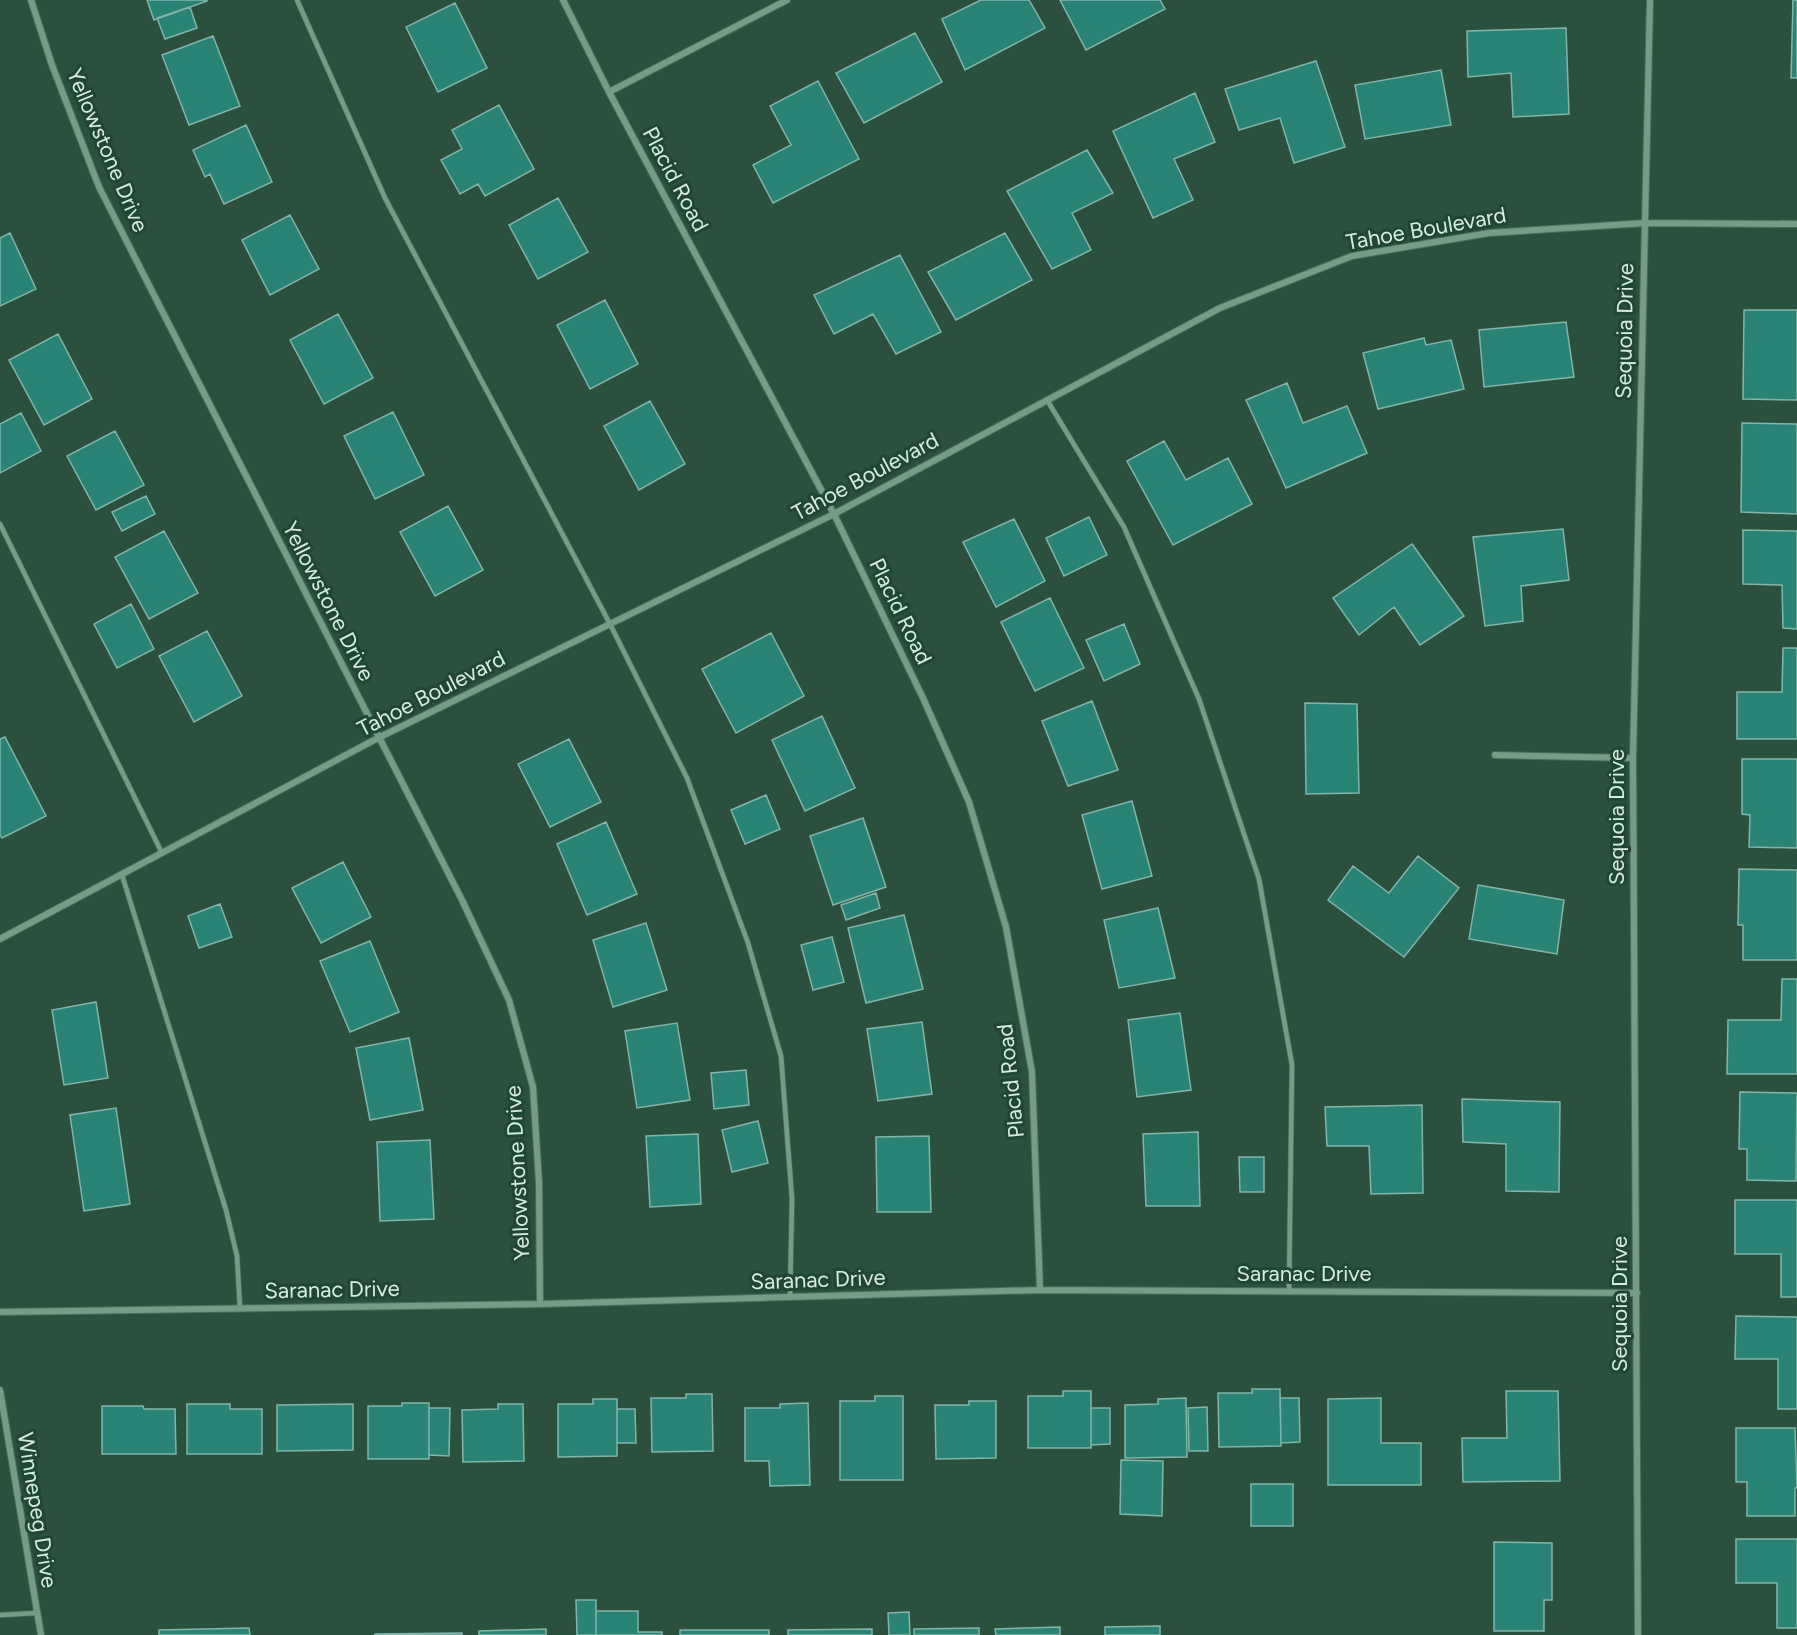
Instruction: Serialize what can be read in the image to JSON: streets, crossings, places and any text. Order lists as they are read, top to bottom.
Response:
{
  "streets": {
    "street": [
      "Yellowstone Drive",
      "Placid Road",
      "Tahoe Boulevard",
      "Sequoia Drive",
      "Saranac Drive",
      "Winnepeg Drive"
    ]
  },
  "crossings": [
    ["Yellowstone Drive", "Tahoe Boulevard"],
    ["Yellowstone Drive", "Saranac Drive"],
    ["Placid Road", "Tahoe Boulevard"],
    ["Placid Road", "Saranac Drive"],
    ["Tahoe Boulevard", "Sequoia Drive"],
    ["Sequoia Drive", "Saranac Drive"]
  ]
}
